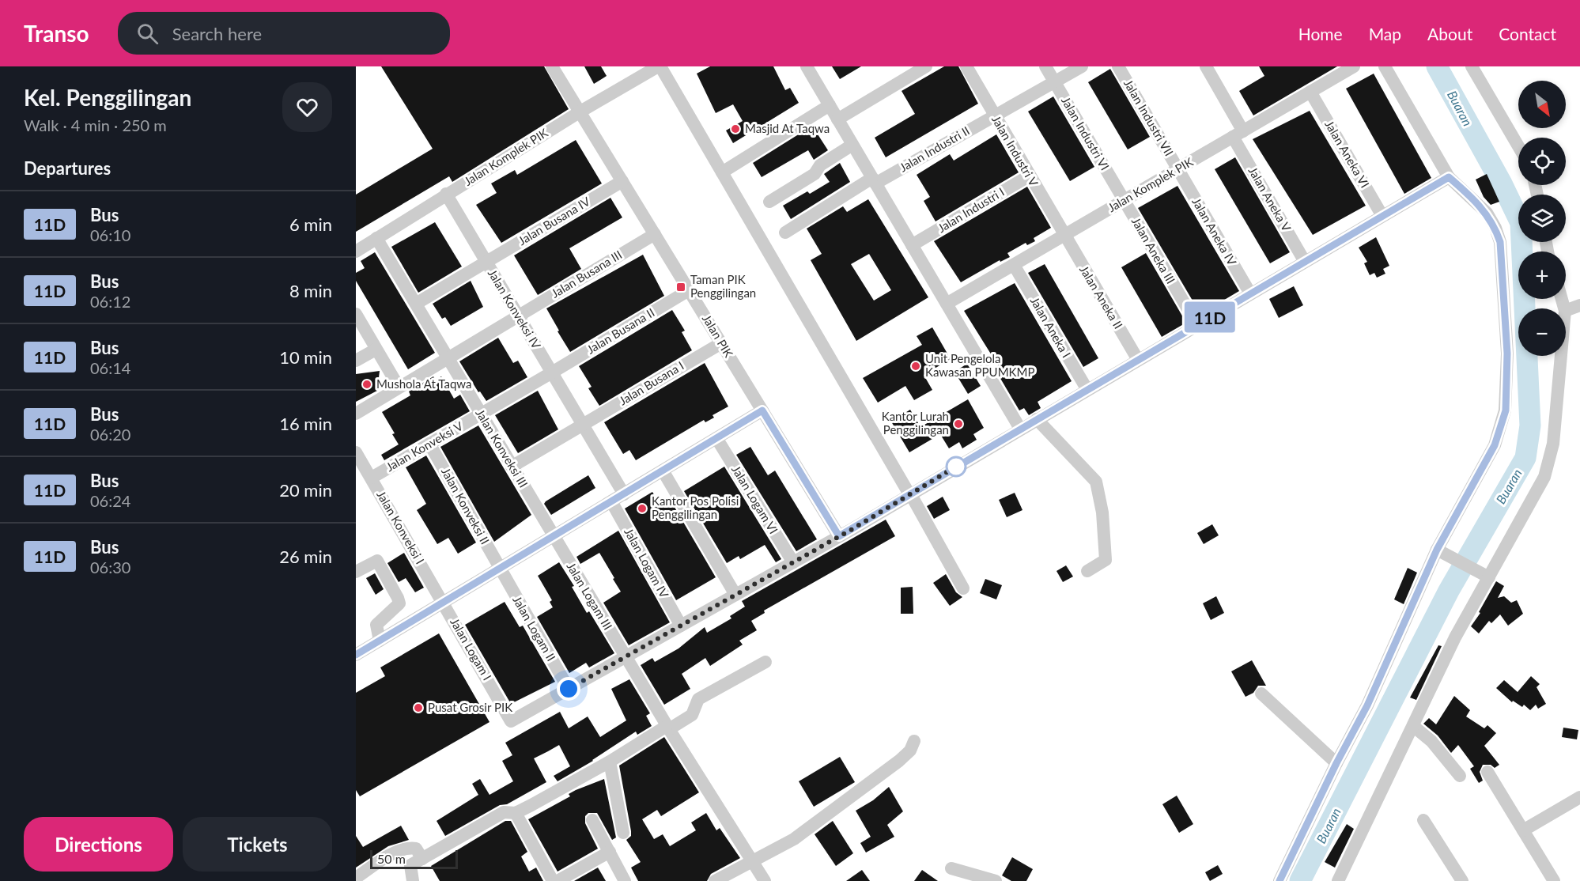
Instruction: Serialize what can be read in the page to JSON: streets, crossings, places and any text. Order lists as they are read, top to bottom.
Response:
{
  "streets": {
    "street": [
      "Jalan Industri VII",
      "Jalan Industri VI",
      "Jalan Industri II",
      "Jalan Industri V",
      "Jalan Aneka VI",
      "Jalan Komplek PIK",
      "Jalan Aneka V",
      "Jalan Industri I",
      "Jalan Busana IV",
      "Jalan Aneka IV",
      "Jalan Aneka III",
      "Jalan Busana III",
      "Jalan Aneka II",
      "Jalan Konveksi IV",
      "Jalan Aneka I",
      "Jalan Busana II",
      "Jalan PIK",
      "Jalan Busana I",
      "Jalan Konveksi V",
      "Jalan Konveksi III",
      "Jalan Logam VI",
      "Jalan Konveksi II",
      "Jalan Konveksi I",
      "Jalan Logam IV",
      "Jalan Logam III",
      "Jalan Logam II",
      "Jalan Logam I"
    ]
  },
  "crossings": [
    ["Jalan Industri VII", "Jalan Komplek PIK"],
    ["Jalan Industri VII", "Jalan Aneka IV"],
    ["Jalan Industri VI", "Jalan Komplek PIK"],
    ["Jalan Industri VI", "Jalan Aneka III"],
    ["Jalan Industri II", "Jalan Industri V"],
    ["Jalan Industri V", "Jalan Komplek PIK"],
    ["Jalan Industri V", "Jalan Industri I"],
    ["Jalan Industri V", "Jalan Aneka II"],
    ["Jalan Aneka VI", "Jalan Komplek PIK"],
    ["Jalan Komplek PIK", "Jalan Aneka V"],
    ["Jalan Komplek PIK", "Jalan Aneka IV"],
    ["Jalan Komplek PIK", "Jalan Aneka III"],
    ["Jalan Komplek PIK", "Jalan Aneka II"],
    ["Jalan Komplek PIK", "Jalan Konveksi IV"],
    ["Jalan Komplek PIK", "Jalan Aneka I"],
    ["Jalan Komplek PIK", "Jalan PIK"],
    ["Jalan Komplek PIK", "Jalan Konveksi III"],
    ["Jalan Busana IV", "Jalan Konveksi IV"],
    ["Jalan Busana IV", "Jalan PIK"],
    ["Jalan Busana IV", "Jalan Konveksi III"],
    ["Jalan Busana III", "Jalan Konveksi IV"],
    ["Jalan Busana III", "Jalan PIK"],
    ["Jalan Busana III", "Jalan Konveksi III"],
    ["Jalan Konveksi IV", "Jalan Busana II"],
    ["Jalan Konveksi IV", "Jalan Busana I"],
    ["Jalan Konveksi IV", "Jalan Konveksi V"],
    ["Jalan Busana II", "Jalan PIK"],
    ["Jalan Busana II", "Jalan Konveksi V"],
    ["Jalan PIK", "Jalan Busana I"],
    ["Jalan Konveksi V", "Jalan Konveksi III"],
    ["Jalan Konveksi V", "Jalan Konveksi II"],
    ["Jalan Konveksi V", "Jalan Konveksi I"],
    ["Jalan Konveksi III", "Jalan Logam III"],
    ["Jalan Konveksi II", "Jalan Logam II"],
    ["Jalan Konveksi I", "Jalan Logam I"],
    ["Jalan Logam II", "Jalan Logam I"]
  ],
  "water": ["Buaran"],
  "places": {
    "other": [
      "Masjid At Taqwa",
      "Unit Pengelola Kawasan PPUMKMP",
      "Mushola At Taqwa",
      "Kantor Lurah Penggilingan",
      "Kantor Pos Polisi Penggilingan",
      "Pusat Grosir PIK"
    ],
    "transit": ["Taman PIK Penggilingan"]
  },
  "lines": ["bus line 11D"],
  "scale_bar": "50 m",
  "north": "bottom right",
  "page": {
    "header": "Transo",
    "search": "Search here",
    "nav": [
      "Home",
      "Map",
      "About",
      "Contact"
    ],
    "heading": [
      ["Kel. Penggilingan", "Walk · 4 min · 250 m"],
      "Departures"
    ],
    "on_map": "11D",
    "map_buttons": ["+", "−"],
    "list": [
      {
        "mark": "11D",
        "name": "Bus",
        "note": "06:10",
        "value": "6 min"
      },
      {
        "mark": "11D",
        "name": "Bus",
        "note": "06:12",
        "value": "8 min"
      },
      {
        "mark": "11D",
        "name": "Bus",
        "note": "06:14",
        "value": "10 min"
      },
      {
        "mark": "11D",
        "name": "Bus",
        "note": "06:20",
        "value": "16 min"
      },
      {
        "mark": "11D",
        "name": "Bus",
        "note": "06:24",
        "value": "20 min"
      },
      {
        "mark": "11D",
        "name": "Bus",
        "note": "06:30",
        "value": "26 min"
      }
    ],
    "buttons": ["Directions", "Tickets"],
    "scale": "50 m"
  }
}
